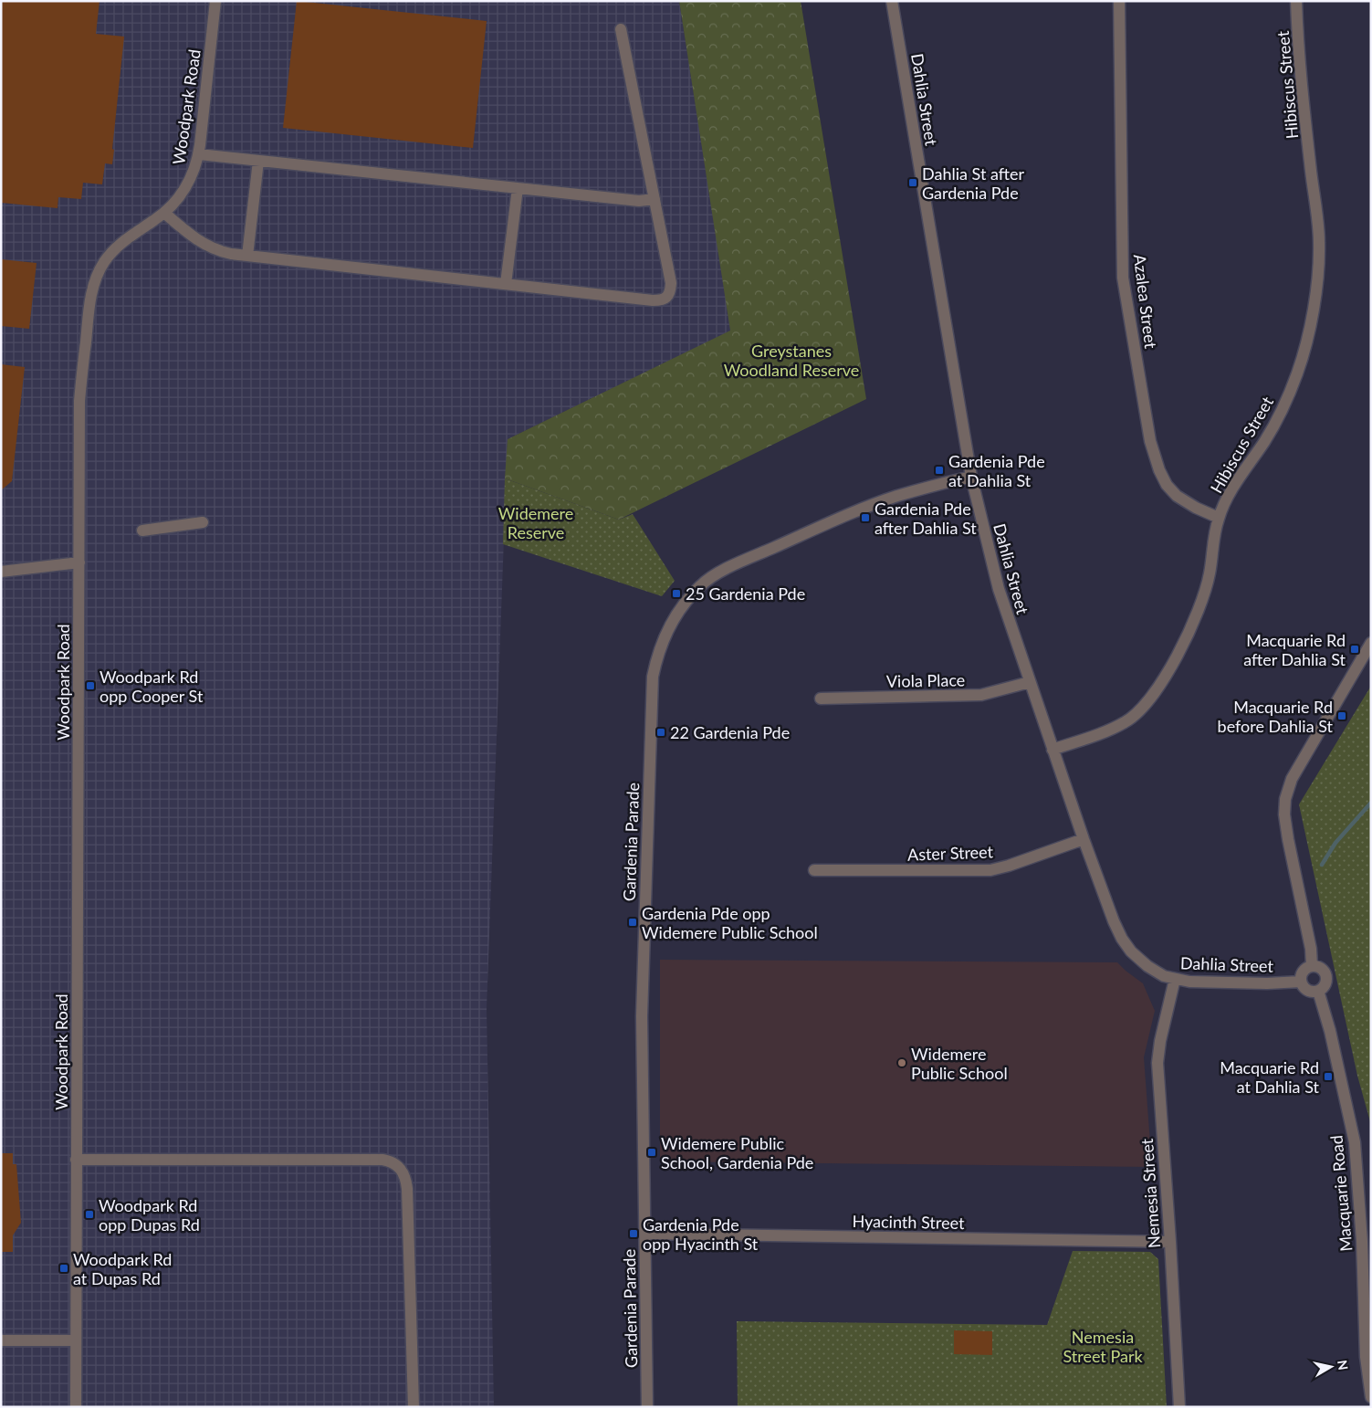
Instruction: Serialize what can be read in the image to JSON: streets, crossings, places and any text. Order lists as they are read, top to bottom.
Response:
{
  "streets": {
    "street": [
      "Hibiscus Street",
      "Dahlia Street",
      "Woodpark Road",
      "Azalea Street",
      "Viola Place",
      "Gardenia Parade",
      "Aster Street",
      "Nemesia Street",
      "Macquarie Road",
      "Hyacinth Street"
    ]
  },
  "crossings": [
    ["Hibiscus Street", "Dahlia Street"],
    ["Hibiscus Street", "Azalea Street"],
    ["Dahlia Street", "Viola Place"],
    ["Dahlia Street", "Gardenia Parade"],
    ["Dahlia Street", "Aster Street"],
    ["Dahlia Street", "Nemesia Street"],
    ["Dahlia Street", "Macquarie Road"],
    ["Gardenia Parade", "Hyacinth Street"],
    ["Nemesia Street", "Hyacinth Street"]
  ],
  "parks": ["Greystanes Woodland Reserve", "Widemere Reserve", "Nemesia Street Park"],
  "places": {
    "transit": [
      "Dahlia St after Gardenia Pde",
      "Gardenia Pde at Dahlia St",
      "Gardenia Pde after Dahlia St",
      "25 Gardenia Pde",
      "Macquarie Rd after Dahlia St",
      "Woodpark Rd opp Cooper St",
      "Macquarie Rd before Dahlia St",
      "22 Gardenia Pde",
      "Gardenia Pde opp Widemere Public School",
      "Macquarie Rd at Dahlia St",
      "Widemere Public School, Gardenia Pde",
      "Woodpark Rd opp Dupas Rd",
      "Gardenia Pde opp Hyacinth St",
      "Woodpark Rd at Dupas Rd"
    ],
    "other": ["Widemere Public School"]
  },
  "north": "right"
}
